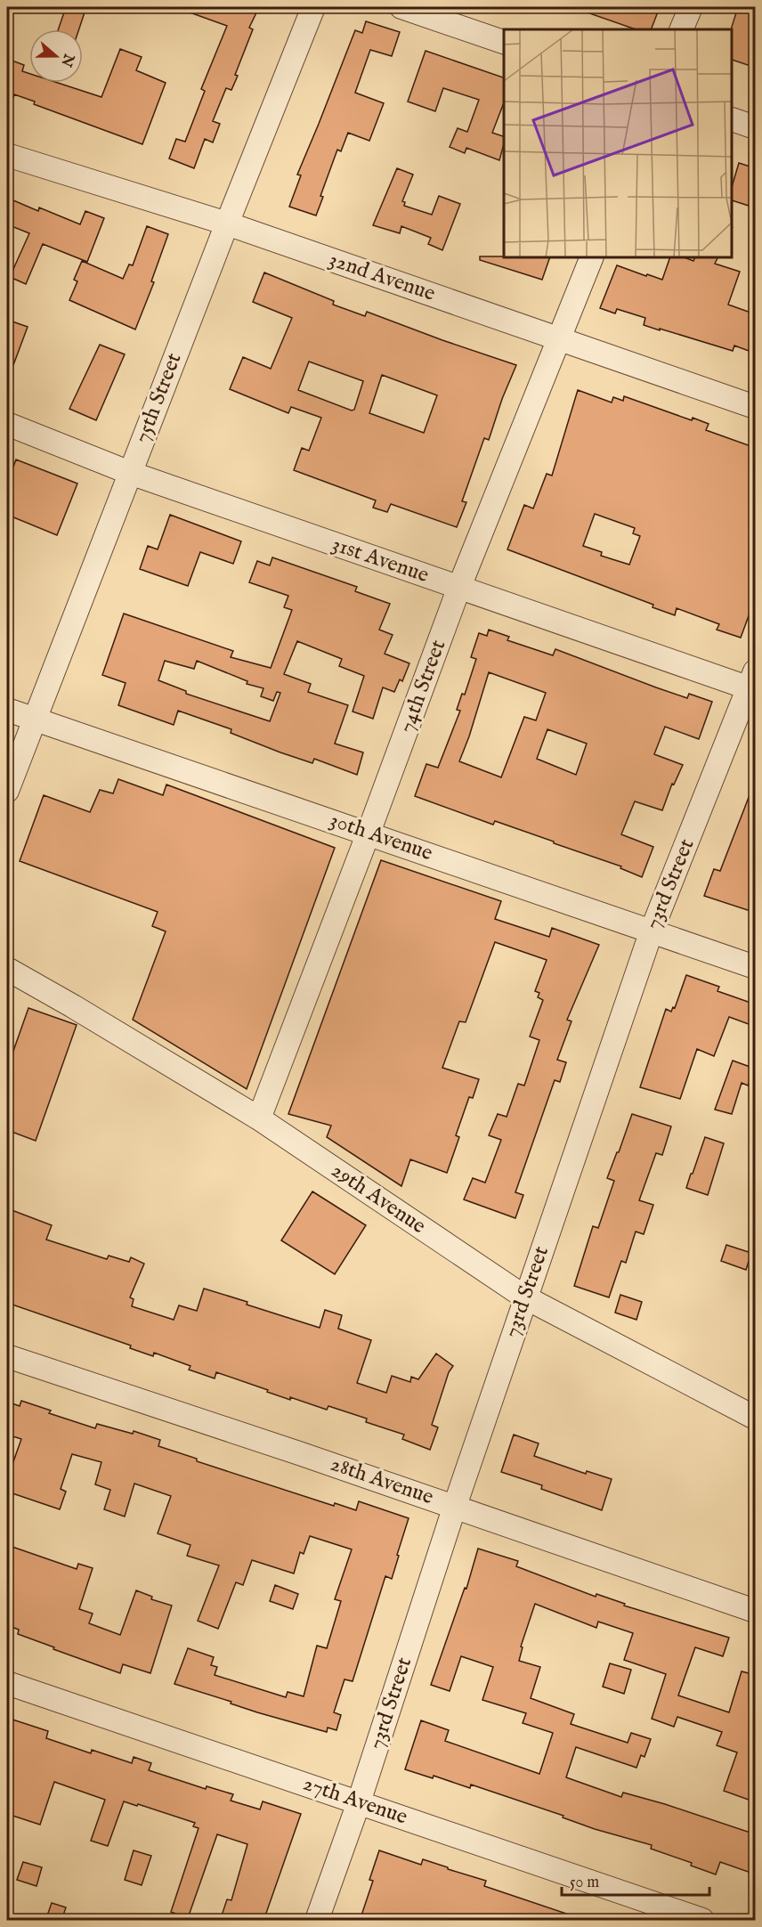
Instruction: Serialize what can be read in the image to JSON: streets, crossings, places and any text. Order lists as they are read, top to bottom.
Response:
{
  "streets": {
    "street": [
      "32nd Avenue",
      "75th Street",
      "31st Avenue",
      "74th Street",
      "30th Avenue",
      "73rd Street",
      "29th Avenue",
      "28th Avenue",
      "27th Avenue"
    ]
  },
  "crossings": [
    ["32nd Avenue", "75th Street"],
    ["32nd Avenue", "74th Street"],
    ["75th Street", "31st Avenue"],
    ["75th Street", "30th Avenue"],
    ["31st Avenue", "74th Street"],
    ["31st Avenue", "73rd Street"],
    ["74th Street", "30th Avenue"],
    ["74th Street", "29th Avenue"],
    ["30th Avenue", "73rd Street"],
    ["73rd Street", "29th Avenue"],
    ["73rd Street", "28th Avenue"],
    ["73rd Street", "27th Avenue"]
  ],
  "scale_bar": "50 m",
  "north": "right"
}
